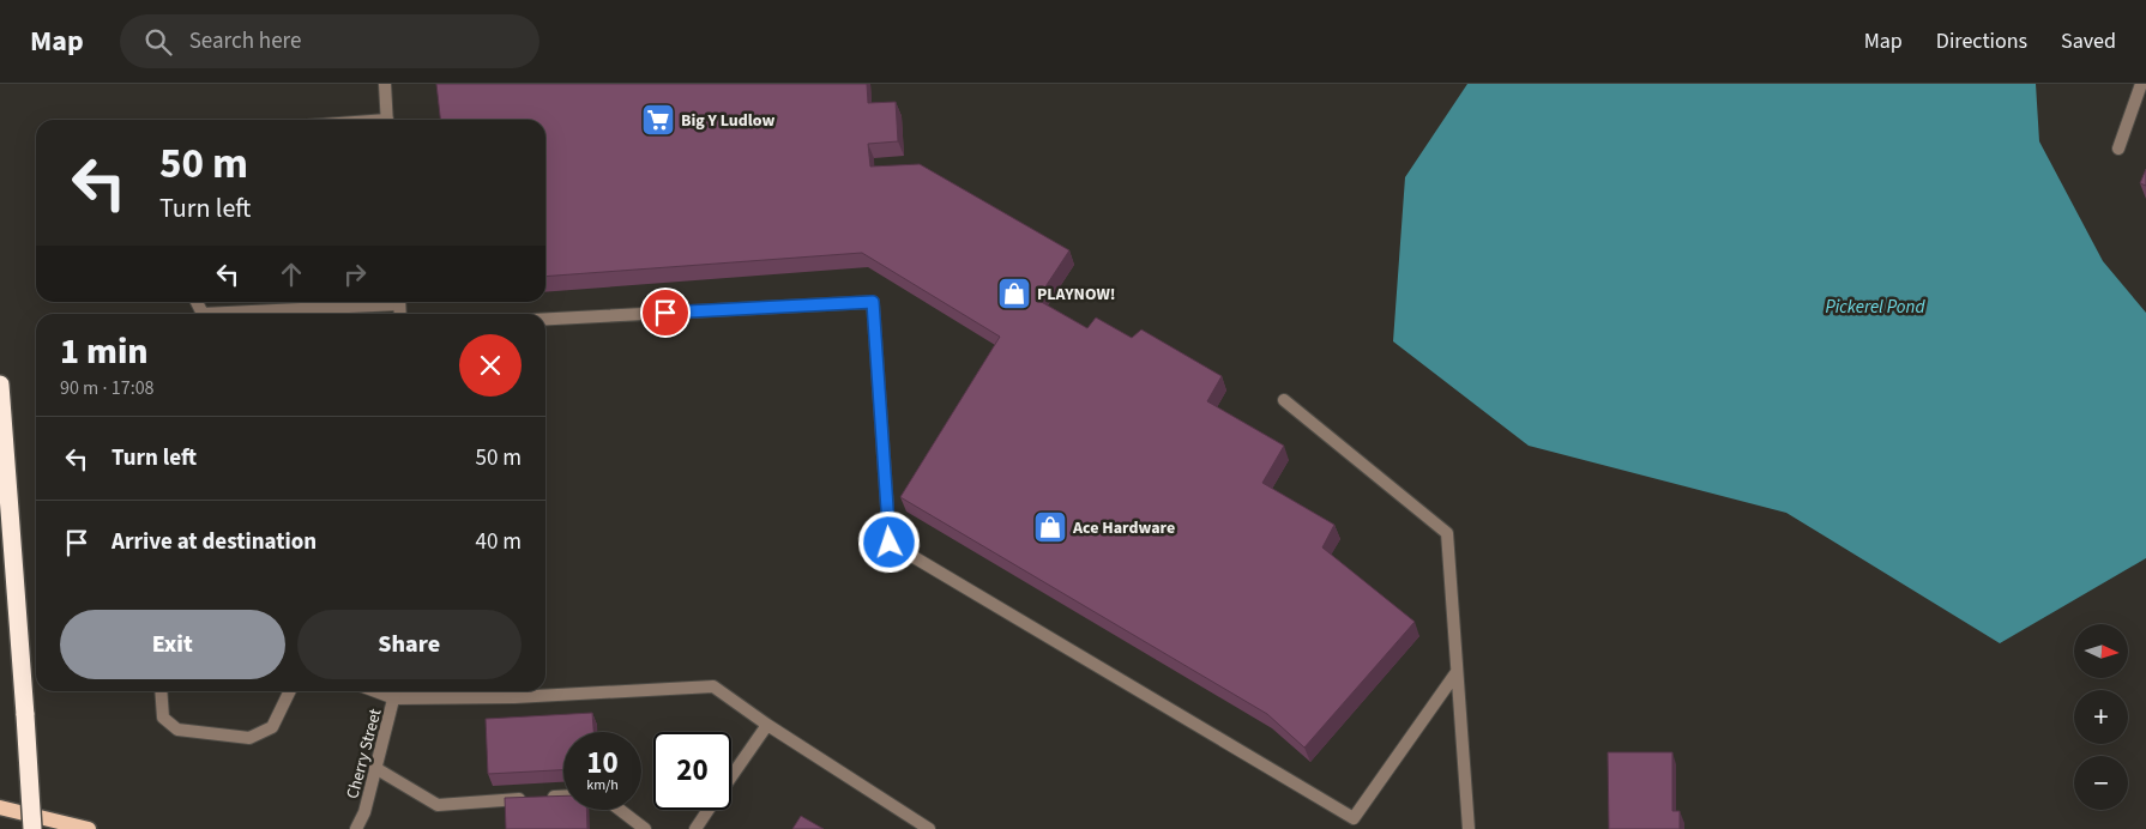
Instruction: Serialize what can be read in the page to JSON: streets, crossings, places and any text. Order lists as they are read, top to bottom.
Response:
{
  "streets": {
    "street": ["Cherry Street"]
  },
  "water": ["Pickerel Pond"],
  "places": {
    "supermarket": ["Big Y Ludlow"],
    "shop": ["PLAYNOW!", "Ace Hardware"]
  },
  "north": "right",
  "page": {
    "header": "Map",
    "search": "Search here",
    "nav": ["Map", "Directions", "Saved"],
    "turn": ["50 m", "Turn left"],
    "heading": ["1 min", "90 m · 17:08"],
    "list": [
      {
        "name": "Turn left",
        "value": "50 m"
      },
      {
        "name": "Arrive at destination",
        "value": "40 m"
      }
    ],
    "buttons": ["Exit", "Share"],
    "map_buttons": ["+", "−"],
    "speed": "10 km/h",
    "limit": "20"
  }
}
